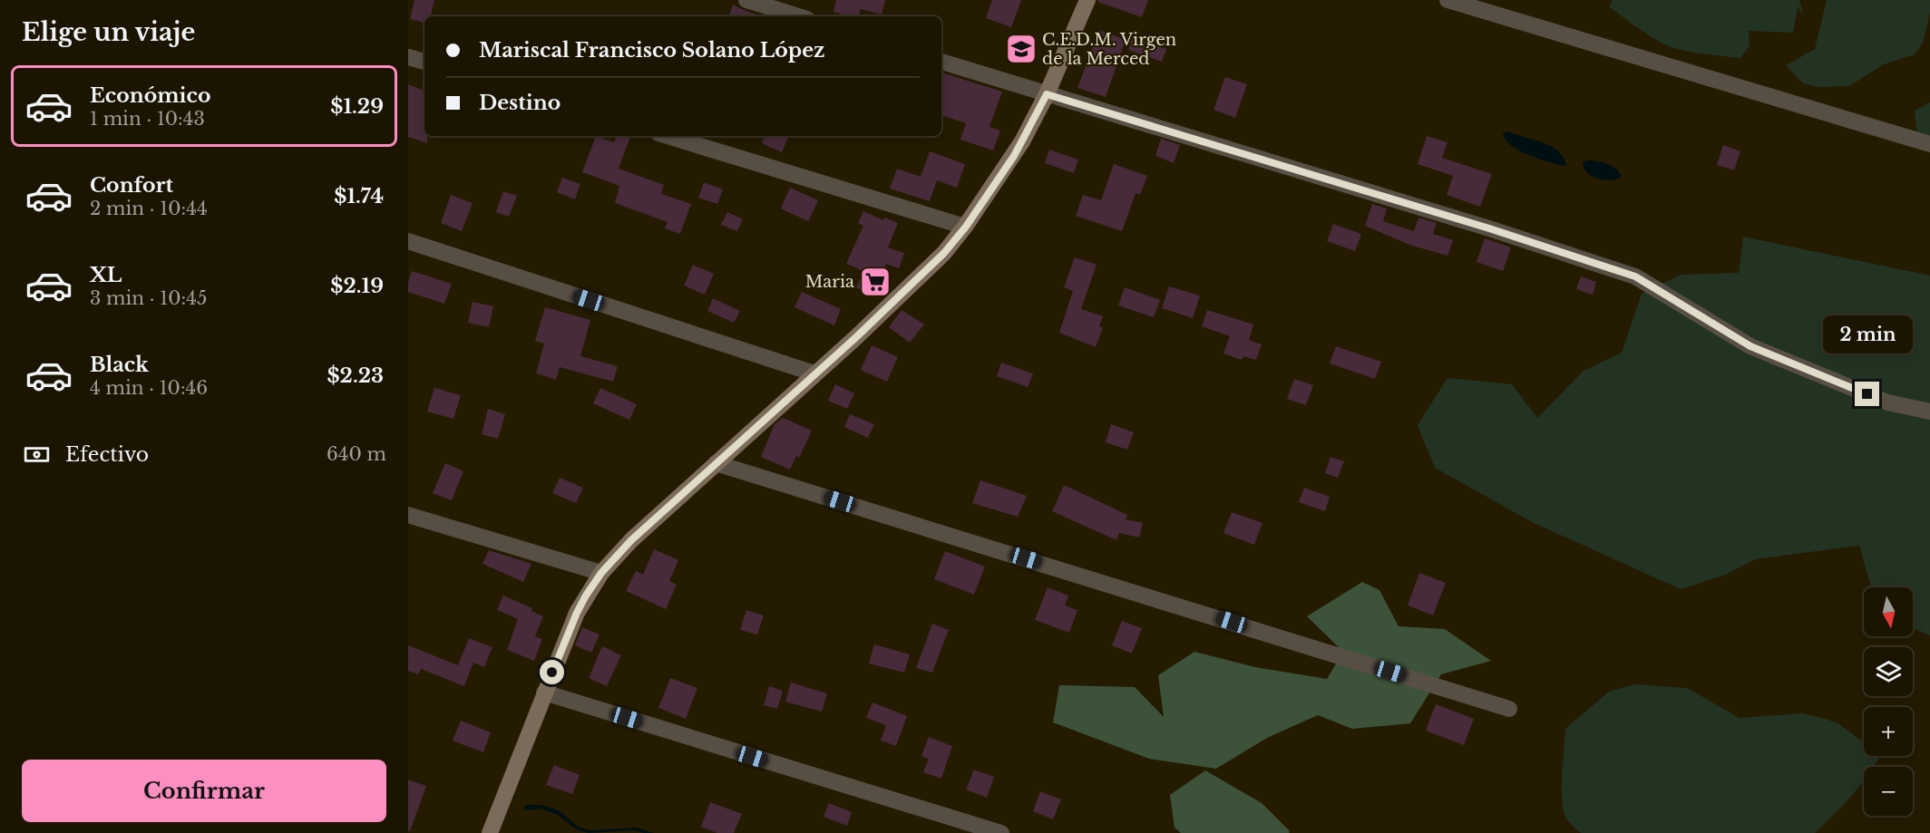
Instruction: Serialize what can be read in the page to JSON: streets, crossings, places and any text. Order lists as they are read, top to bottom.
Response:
{
  "places": {
    "school or university": ["C.E.D.M. Virgen de la Merced"],
    "supermarket": ["Maria"]
  },
  "north": "bottom",
  "page": {
    "heading": "Elige un viaje",
    "banner": ["Mariscal Francisco Solano López", "Destino"],
    "list": [
      {
        "name": "Económico",
        "note": "1 min · 10:43",
        "value": "$1.29"
      },
      {
        "name": "Confort",
        "note": "2 min · 10:44",
        "value": "$1.74"
      },
      {
        "name": "XL",
        "note": "3 min · 10:45",
        "value": "$2.19"
      },
      {
        "name": "Black",
        "note": "4 min · 10:46",
        "value": "$2.23"
      }
    ],
    "bubble": "2 min",
    "pay": ["Efectivo", "640 m"],
    "map_buttons": ["+", "−"],
    "buttons": "Confirmar"
  }
}
